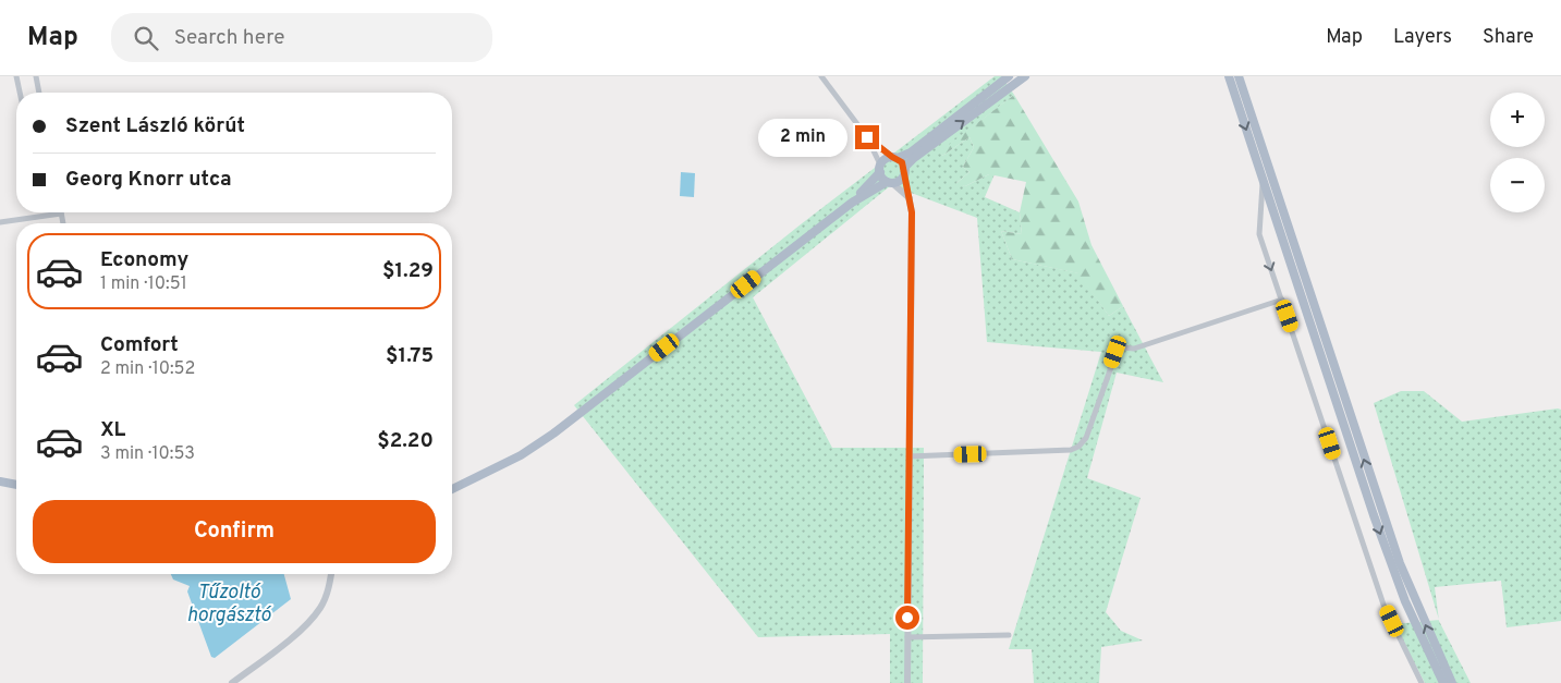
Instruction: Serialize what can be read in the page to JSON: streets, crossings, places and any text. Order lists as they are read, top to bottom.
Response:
{
  "water": ["Tűzoltó horgásztó"],
  "page": {
    "header": "Map",
    "search": "Search here",
    "nav": ["Map", "Layers", "Share"],
    "map_buttons": ["+", "−"],
    "banner": ["Szent László körút", "Georg Knorr utca"],
    "bubble": "2 min",
    "list": [
      {
        "name": "Economy",
        "note": "1 min · 10:51",
        "value": "$1.29"
      },
      {
        "name": "Comfort",
        "note": "2 min · 10:52",
        "value": "$1.75"
      },
      {
        "name": "XL",
        "note": "3 min · 10:53",
        "value": "$2.20"
      }
    ],
    "buttons": "Confirm"
  }
}
